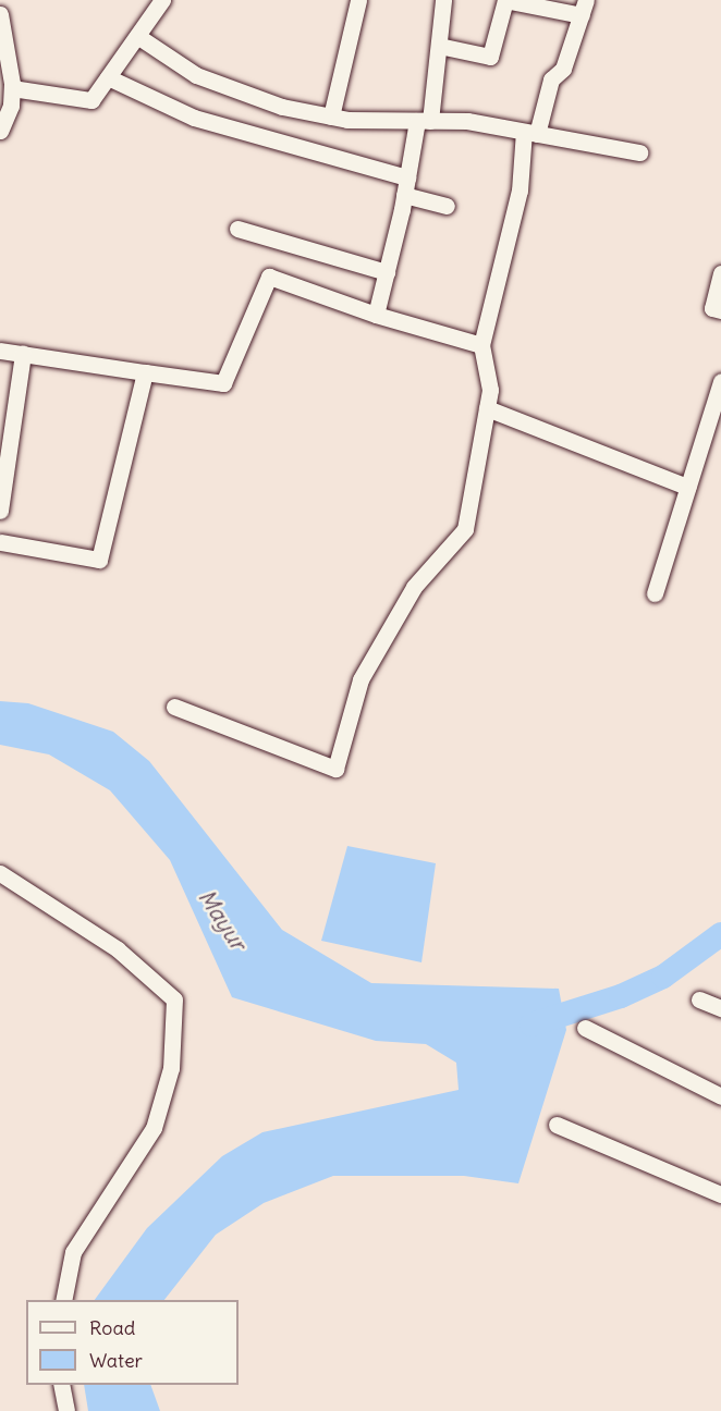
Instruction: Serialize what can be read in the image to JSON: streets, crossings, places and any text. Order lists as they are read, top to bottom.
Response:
{
  "water": ["Mayur"],
  "legend": ["Road", "Water"]
}
